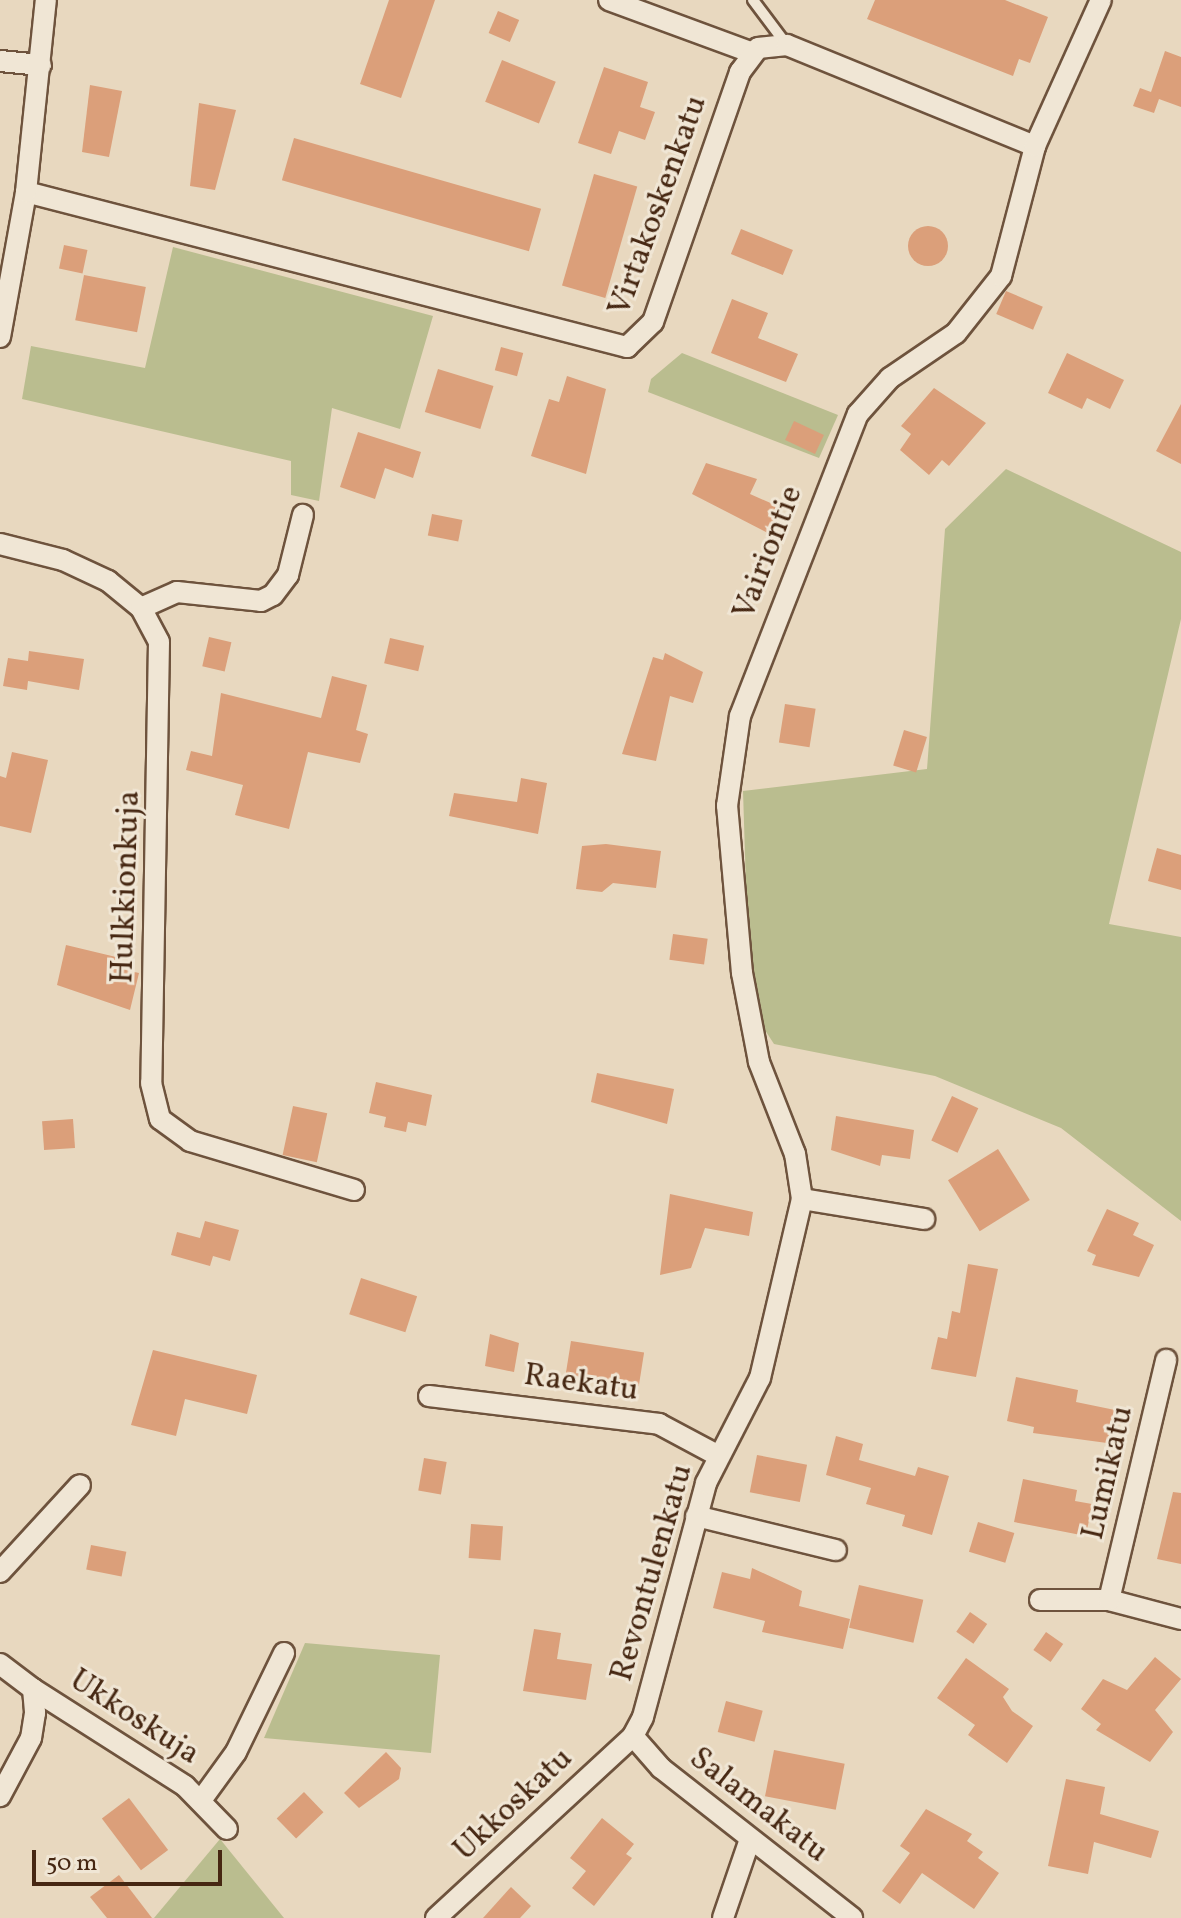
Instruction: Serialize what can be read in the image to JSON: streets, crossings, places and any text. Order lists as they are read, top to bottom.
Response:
{
  "streets": {
    "street": [
      "Virtakoskenkatu",
      "Vairiontie",
      "Hulkkionkuja",
      "Raekatu",
      "Lumikatu",
      "Revontulenkatu",
      "Ukkoskuja",
      "Ukkoskatu",
      "Salamakatu"
    ]
  },
  "crossings": [
    ["Vairiontie", "Revontulenkatu"],
    ["Raekatu", "Revontulenkatu"],
    ["Revontulenkatu", "Ukkoskatu"],
    ["Revontulenkatu", "Salamakatu"],
    ["Ukkoskatu", "Salamakatu"]
  ],
  "scale_bar": "50 m"
}
